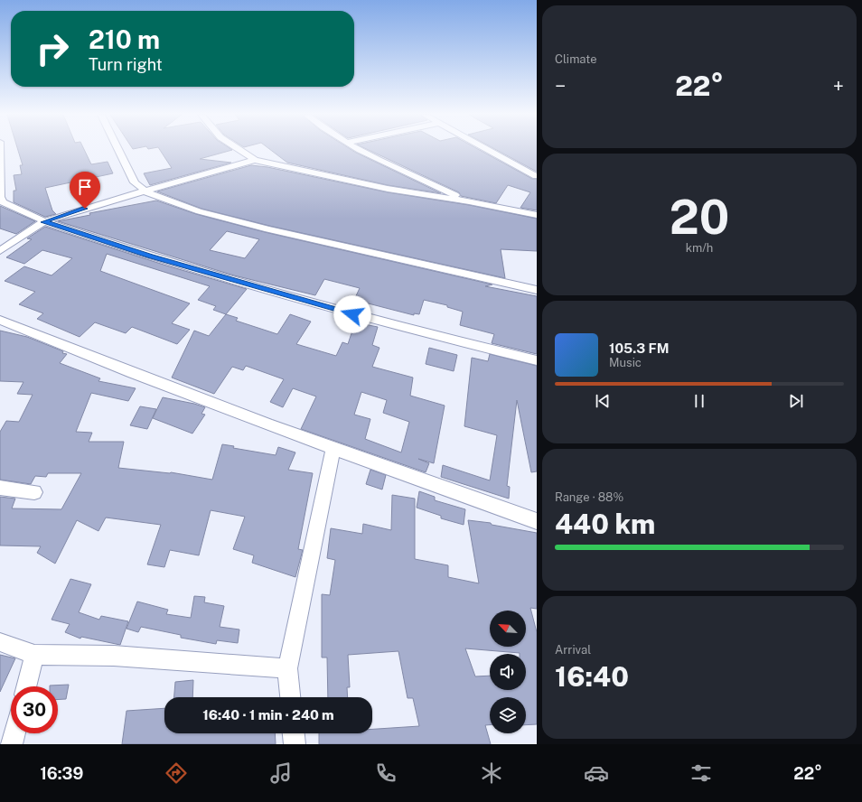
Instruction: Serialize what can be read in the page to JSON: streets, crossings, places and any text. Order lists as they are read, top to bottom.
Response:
{
  "north": "top left",
  "page": {
    "tile": [
      "Climate",
      ["20", "km/h"],
      ["Range · 88%", "440 km"],
      ["Arrival", "16:40"]
    ],
    "turn": ["210 m", "Turn right"],
    "heat": ["−", "22°", "+"],
    "song": ["105.3 FM", "Music"],
    "limit": "30",
    "trip": "16:40 · 1 min · 240 m",
    "tabs": ["16:39", "22°"]
  }
}
